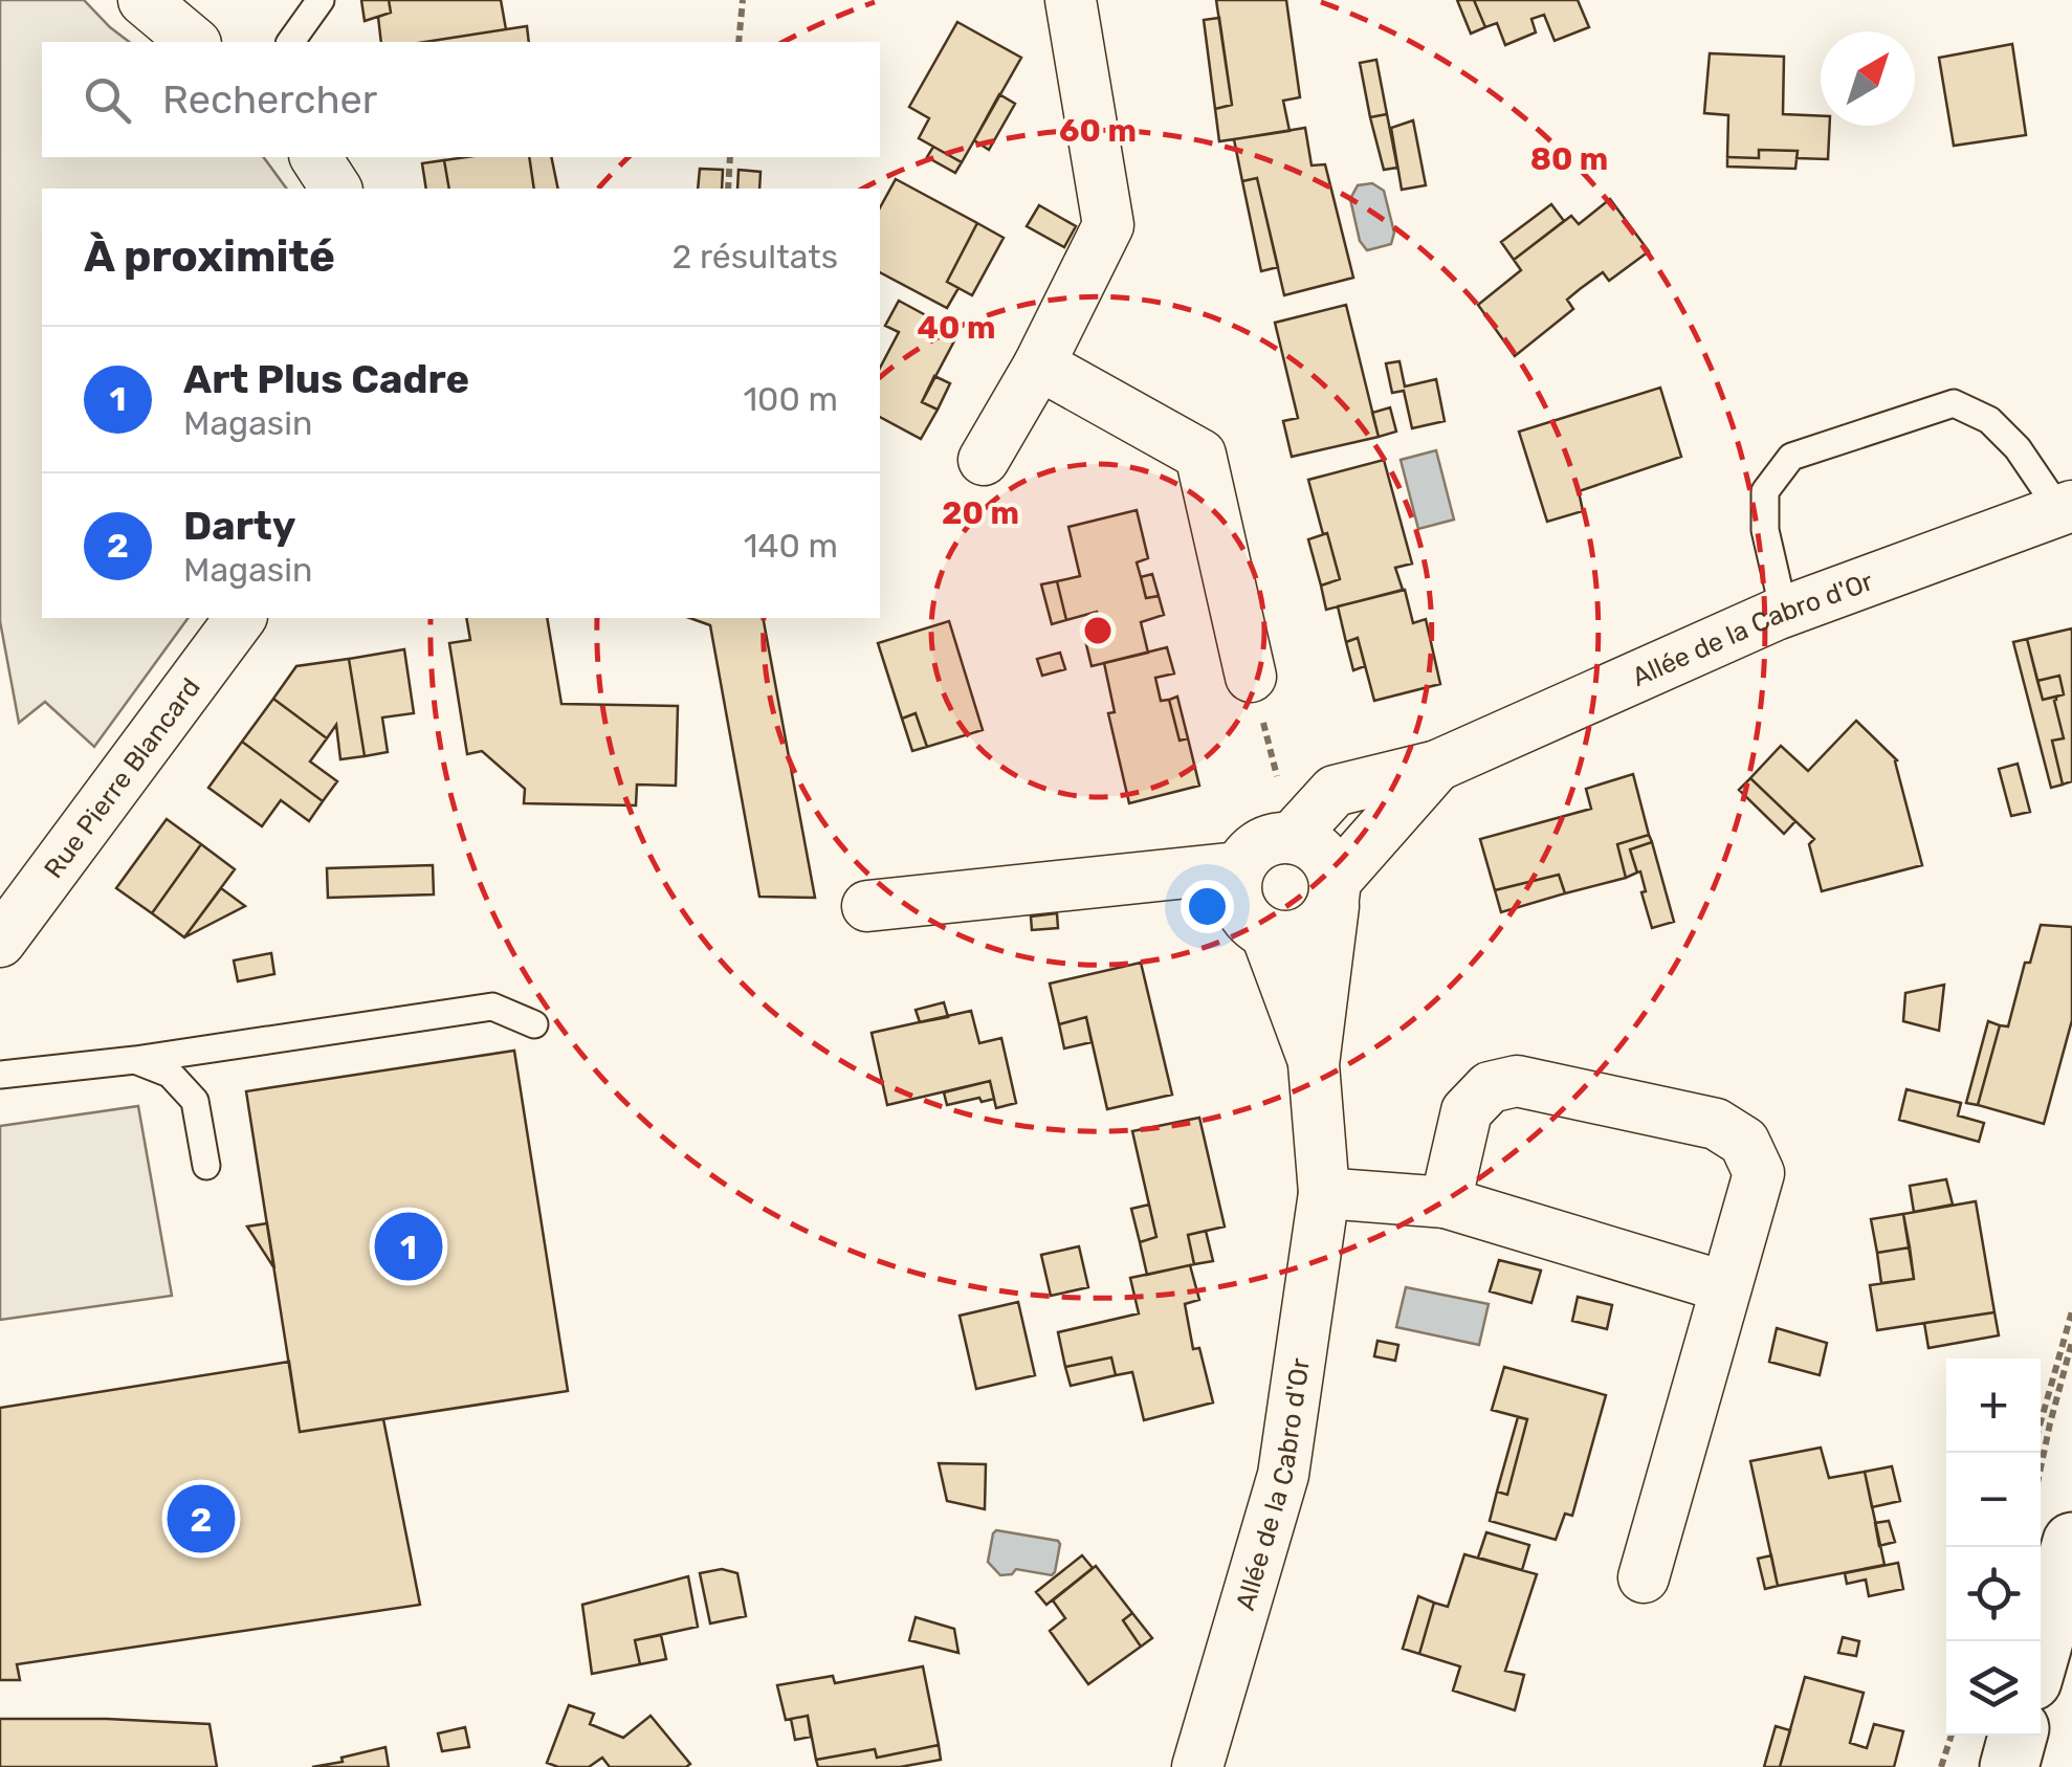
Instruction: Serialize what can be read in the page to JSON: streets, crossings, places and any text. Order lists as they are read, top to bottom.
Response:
{
  "streets": {
    "street": ["Allée de la Cabro d'Or", "Rue Pierre Blancard"]
  },
  "north": "top right",
  "page": {
    "search": "Rechercher",
    "heading": ["À proximité", "2 résultats"],
    "list": [
      {
        "mark": "1",
        "name": "Art Plus Cadre",
        "note": "Magasin",
        "value": "100 m"
      },
      {
        "mark": "2",
        "name": "Darty",
        "note": "Magasin",
        "value": "140 m"
      }
    ],
    "pins": ["1", "2"],
    "map_buttons": ["+", "−"]
  },
  "rings": [
    "60 m",
    "80 m",
    "40 m",
    "20 m"
  ]
}
